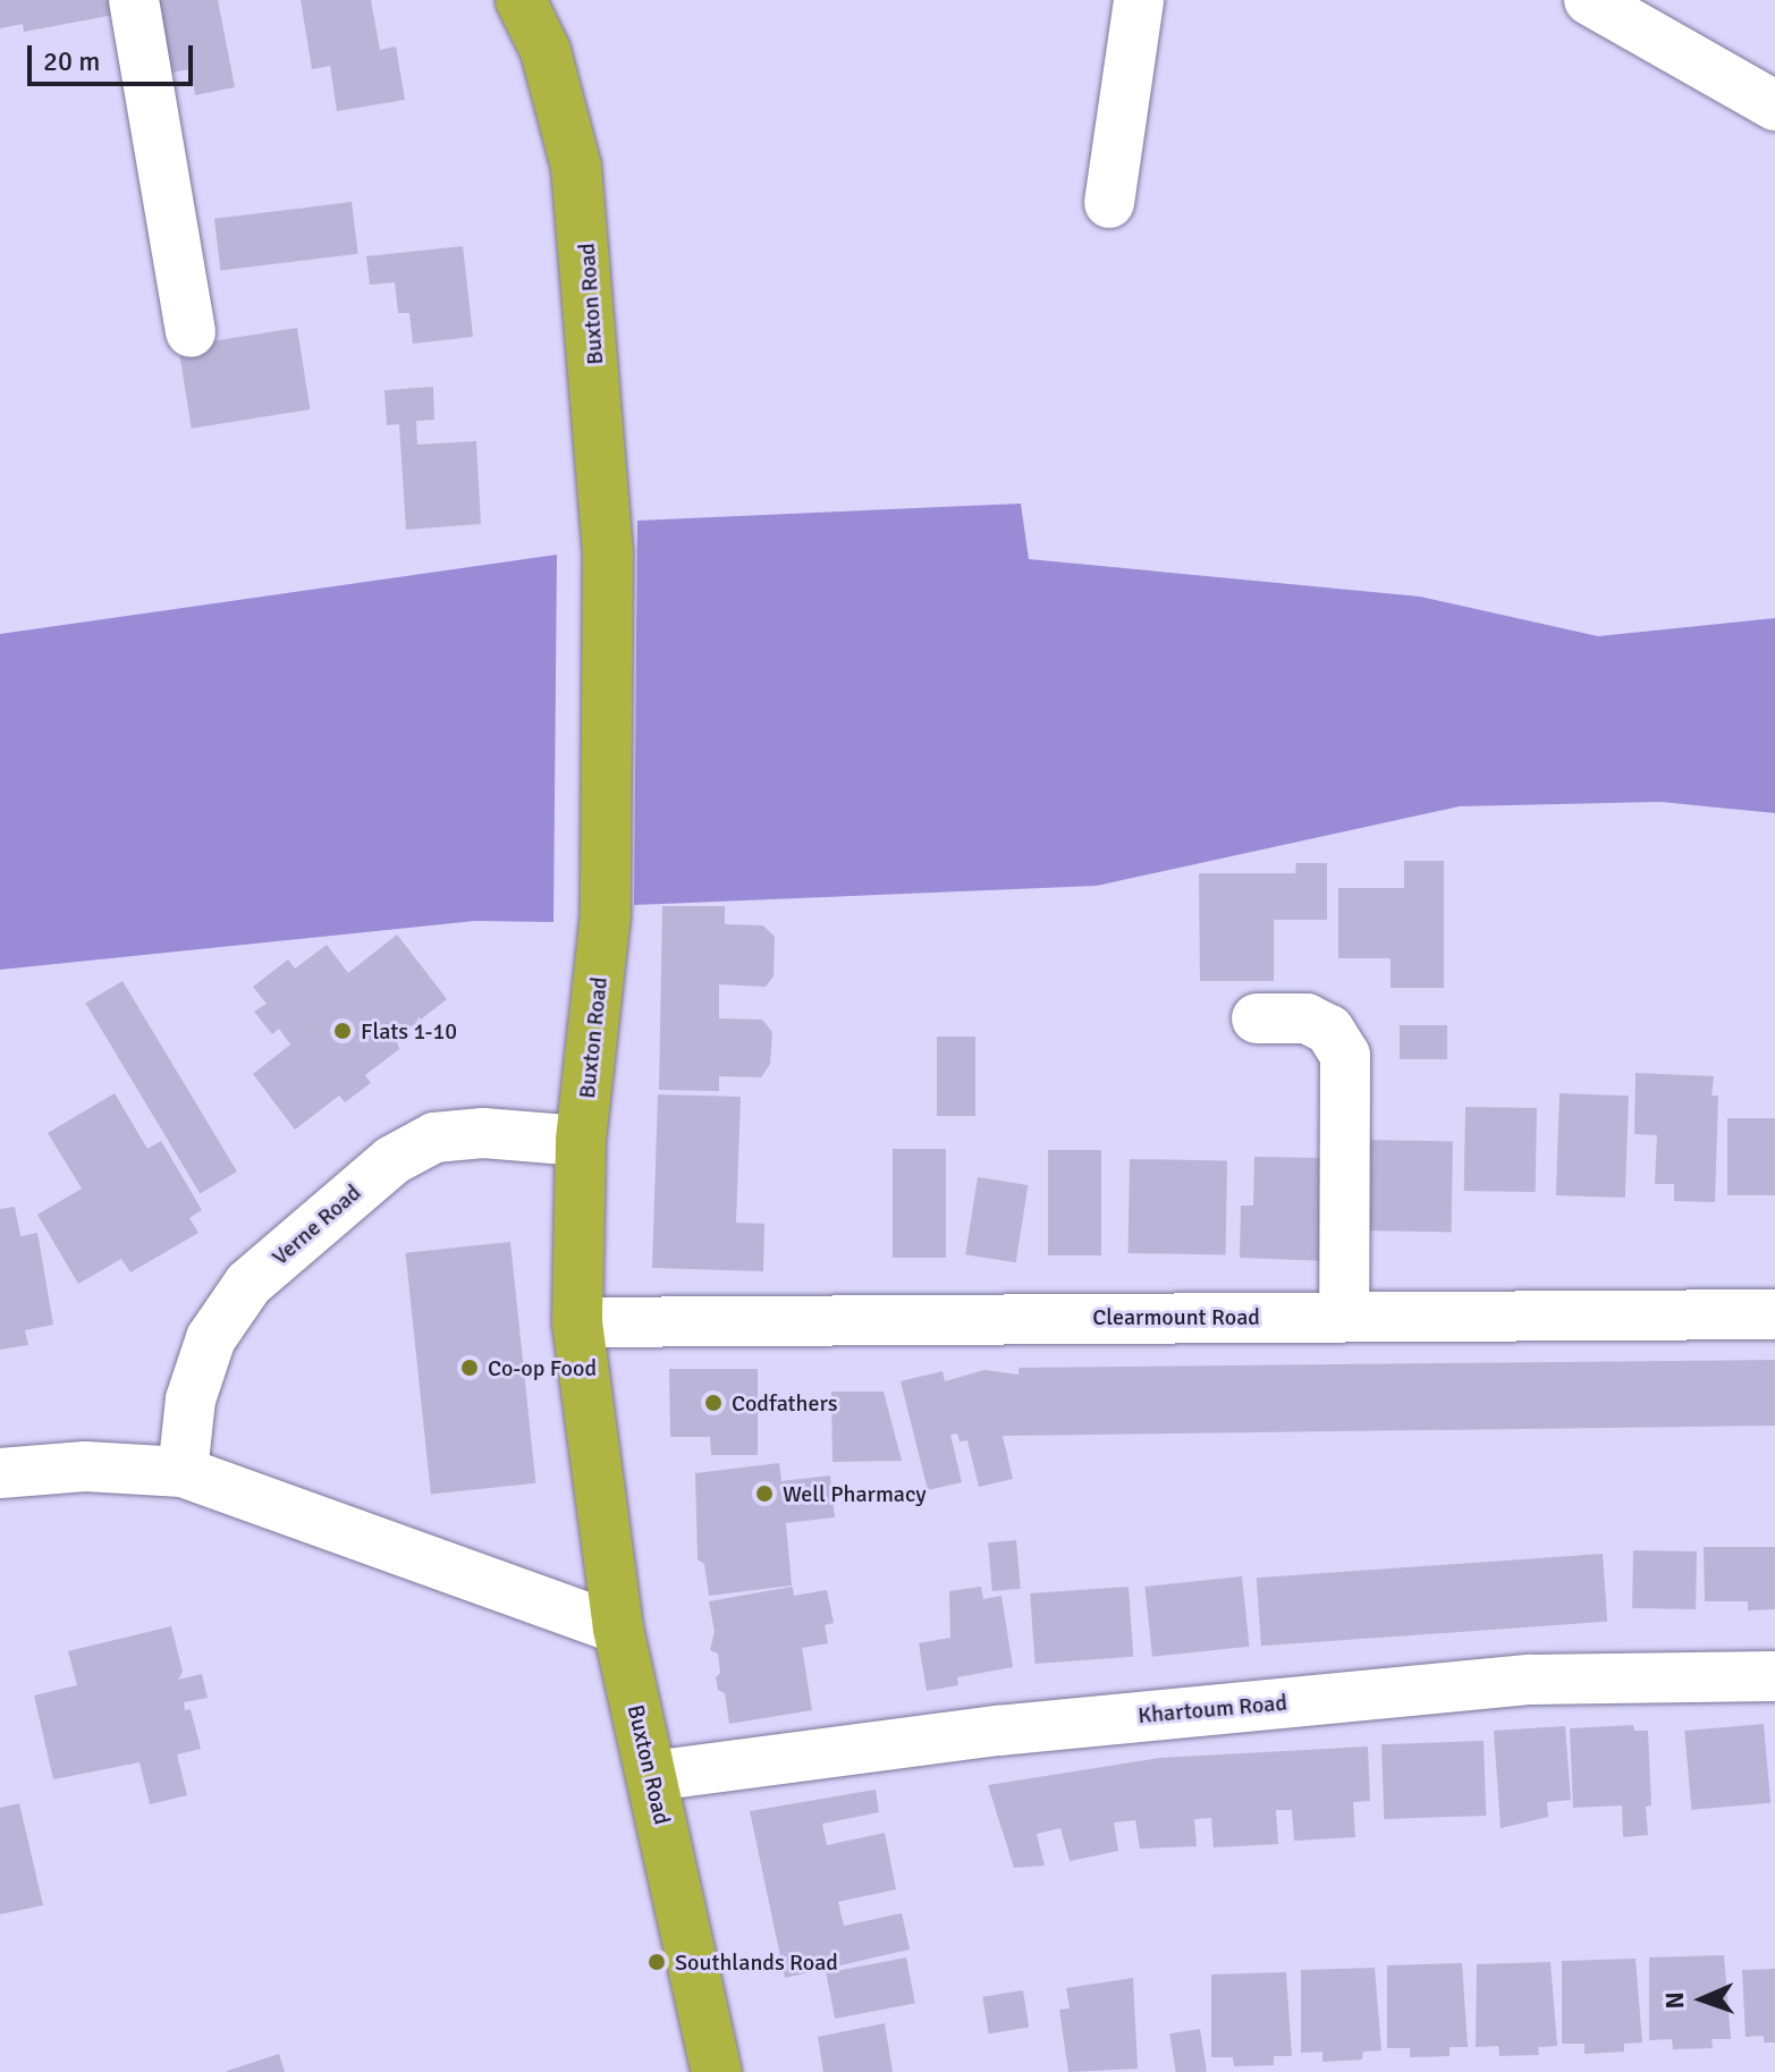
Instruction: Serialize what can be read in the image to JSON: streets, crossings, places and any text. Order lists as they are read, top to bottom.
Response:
{
  "streets": {
    "highway": ["Buxton Road"],
    "street": ["Verne Road", "Clearmount Road", "Khartoum Road"]
  },
  "crossings": [
    ["Buxton Road", "Verne Road"],
    ["Buxton Road", "Clearmount Road"],
    ["Buxton Road", "Khartoum Road"]
  ],
  "places": [
    "Flats 1-10",
    "Co-op Food",
    "Codfathers",
    "Well Pharmacy",
    "Southlands Road"
  ],
  "scale_bar": "20 m",
  "north": "left"
}
